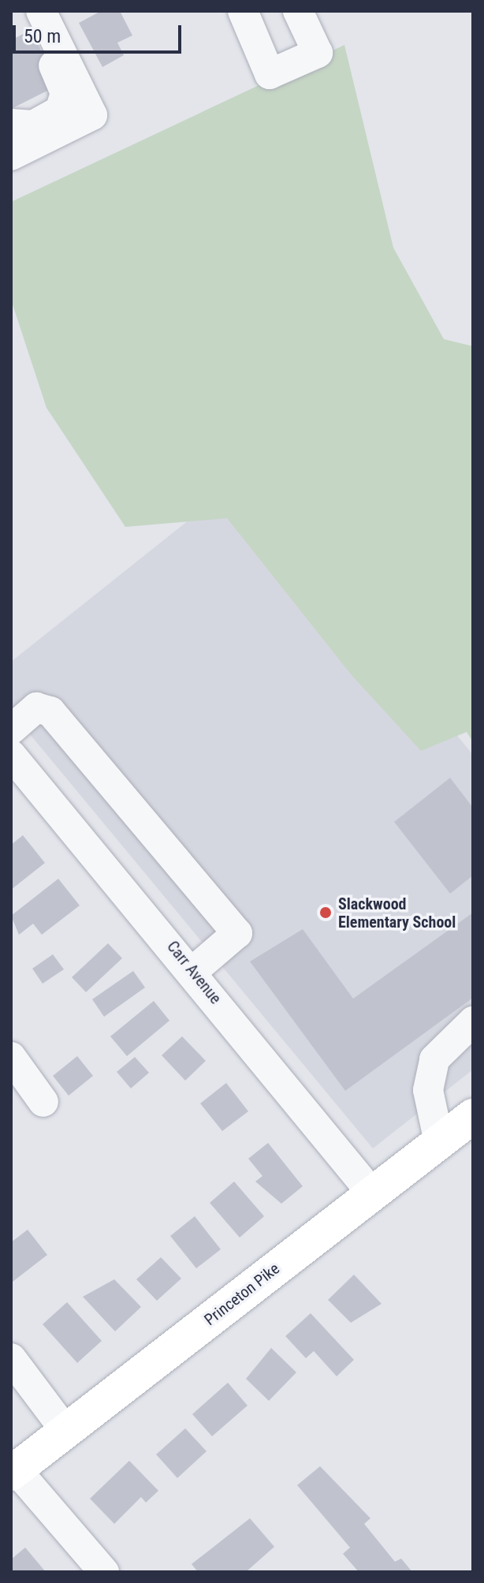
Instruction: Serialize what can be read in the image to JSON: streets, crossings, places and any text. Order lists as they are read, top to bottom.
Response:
{
  "streets": {
    "main road": ["Princeton Pike"],
    "street": ["Carr Avenue"]
  },
  "crossings": [
    ["Carr Avenue", "Princeton Pike"]
  ],
  "places": ["Slackwood Elementary School"],
  "scale_bar": "50 m"
}
